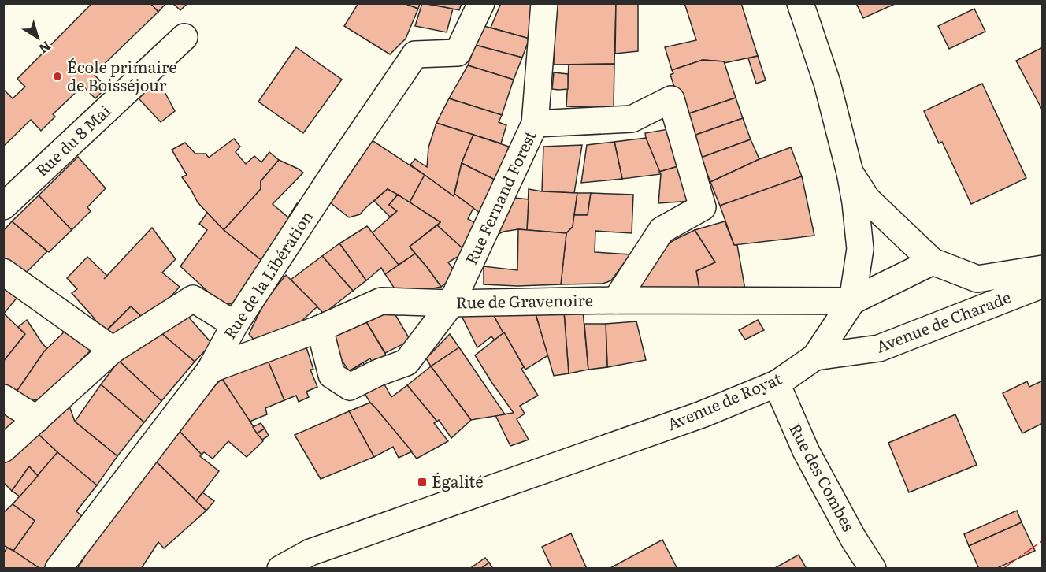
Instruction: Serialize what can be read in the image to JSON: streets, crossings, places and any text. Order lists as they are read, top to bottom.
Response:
{
  "streets": {
    "street": [
      "Rue du 8 Mai",
      "Rue Fernand Forest",
      "Rue de la Libération",
      "Rue de Gravenoire",
      "Avenue de Charade",
      "Avenue de Royat",
      "Rue des Combes"
    ]
  },
  "crossings": [
    ["Rue Fernand Forest", "Rue de Gravenoire"],
    ["Rue de la Libération", "Rue de Gravenoire"],
    ["Rue de Gravenoire", "Avenue de Royat"],
    ["Avenue de Charade", "Avenue de Royat"],
    ["Avenue de Royat", "Rue des Combes"]
  ],
  "places": {
    "other": ["École primaire de Boisséjour"],
    "transit": ["Égalité"]
  },
  "north": "bottom right"
}
